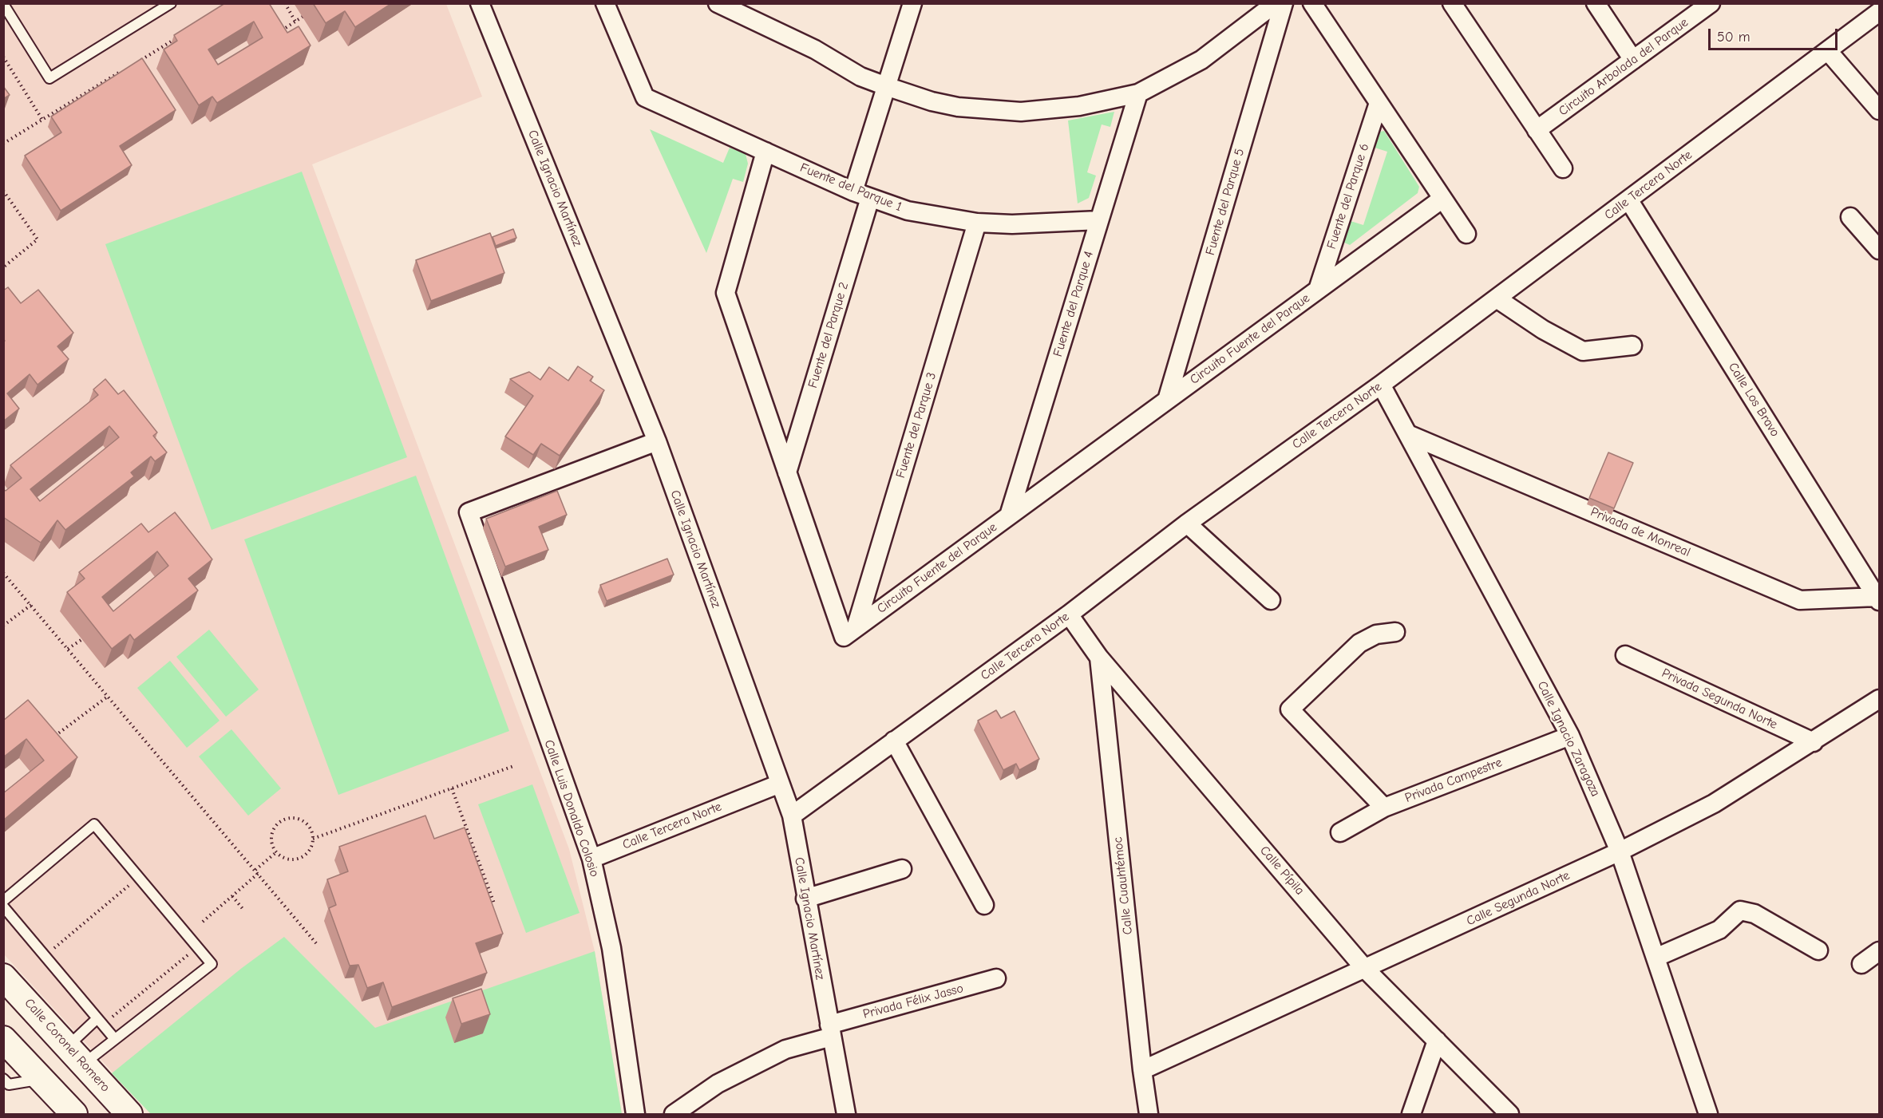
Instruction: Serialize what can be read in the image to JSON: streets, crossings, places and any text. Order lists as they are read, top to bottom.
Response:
{
  "streets": {
    "main road": ["Calle Coronel Romero"],
    "street": [
      "Circuito Arbolada del Parque",
      "Calle Tercera Norte",
      "Fuente del Parque 1",
      "Calle Ignacio Martínez",
      "Fuente del Parque 6",
      "Fuente del Parque 5",
      "Fuente del Parque 4",
      "Fuente del Parque 2",
      "Circuito Fuente del Parque",
      "Calle Los Bravo",
      "Fuente del Parque 3",
      "Privada de Monreal",
      "Privada Segunda Norte",
      "Calle Ignacio Zaragoza",
      "Privada Campestre",
      "Calle Luis Donaldo Colosio",
      "Calle Pípila",
      "Calle Cuauhtémoc",
      "Calle Segunda Norte",
      "Privada Félix Jasso"
    ]
  },
  "crossings": [
    ["Calle Tercera Norte", "Calle Ignacio Martínez"],
    ["Calle Tercera Norte", "Calle Los Bravo"],
    ["Calle Tercera Norte", "Calle Ignacio Zaragoza"],
    ["Calle Tercera Norte", "Calle Luis Donaldo Colosio"],
    ["Calle Tercera Norte", "Calle Pípila"],
    ["Fuente del Parque 1", "Fuente del Parque 4"],
    ["Fuente del Parque 1", "Fuente del Parque 2"],
    ["Fuente del Parque 1", "Fuente del Parque 3"],
    ["Calle Ignacio Martínez", "Calle Luis Donaldo Colosio"],
    ["Calle Ignacio Martínez", "Privada Félix Jasso"],
    ["Fuente del Parque 6", "Circuito Fuente del Parque"],
    ["Fuente del Parque 5", "Circuito Fuente del Parque"],
    ["Fuente del Parque 4", "Circuito Fuente del Parque"],
    ["Circuito Fuente del Parque", "Fuente del Parque 3"],
    ["Calle Los Bravo", "Privada de Monreal"],
    ["Privada de Monreal", "Calle Ignacio Zaragoza"],
    ["Privada Segunda Norte", "Calle Segunda Norte"],
    ["Calle Ignacio Zaragoza", "Privada Campestre"],
    ["Calle Ignacio Zaragoza", "Calle Segunda Norte"],
    ["Calle Pípila", "Calle Cuauhtémoc"],
    ["Calle Pípila", "Calle Segunda Norte"],
    ["Calle Cuauhtémoc", "Calle Segunda Norte"]
  ],
  "scale_bar": "50 m"
}
